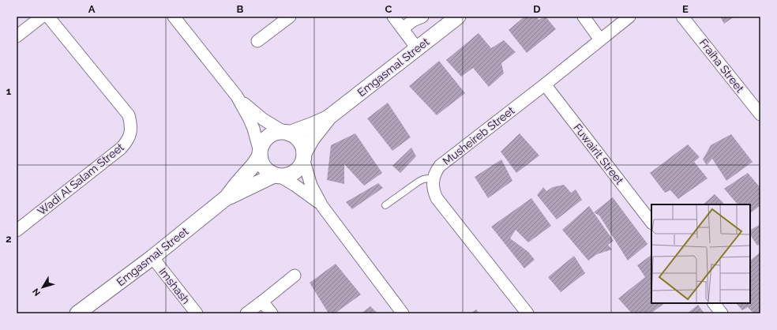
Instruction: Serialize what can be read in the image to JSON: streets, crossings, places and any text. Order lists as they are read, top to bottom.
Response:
{
  "streets": {
    "street": [
      "Fraiha Street",
      "Emgasmal Street",
      "Musheireb Street",
      "Fuwairit Street",
      "Wadi Al Salam Street",
      "Imshash"
    ]
  },
  "crossings": [
    ["Emgasmal Street", "Imshash"],
    ["Musheireb Street", "Fuwairit Street"]
  ],
  "north": "bottom left",
  "grid": {
    "columns": [
      "A",
      "B",
      "C",
      "D",
      "E"
    ],
    "rows": ["1", "2"]
  }
}
